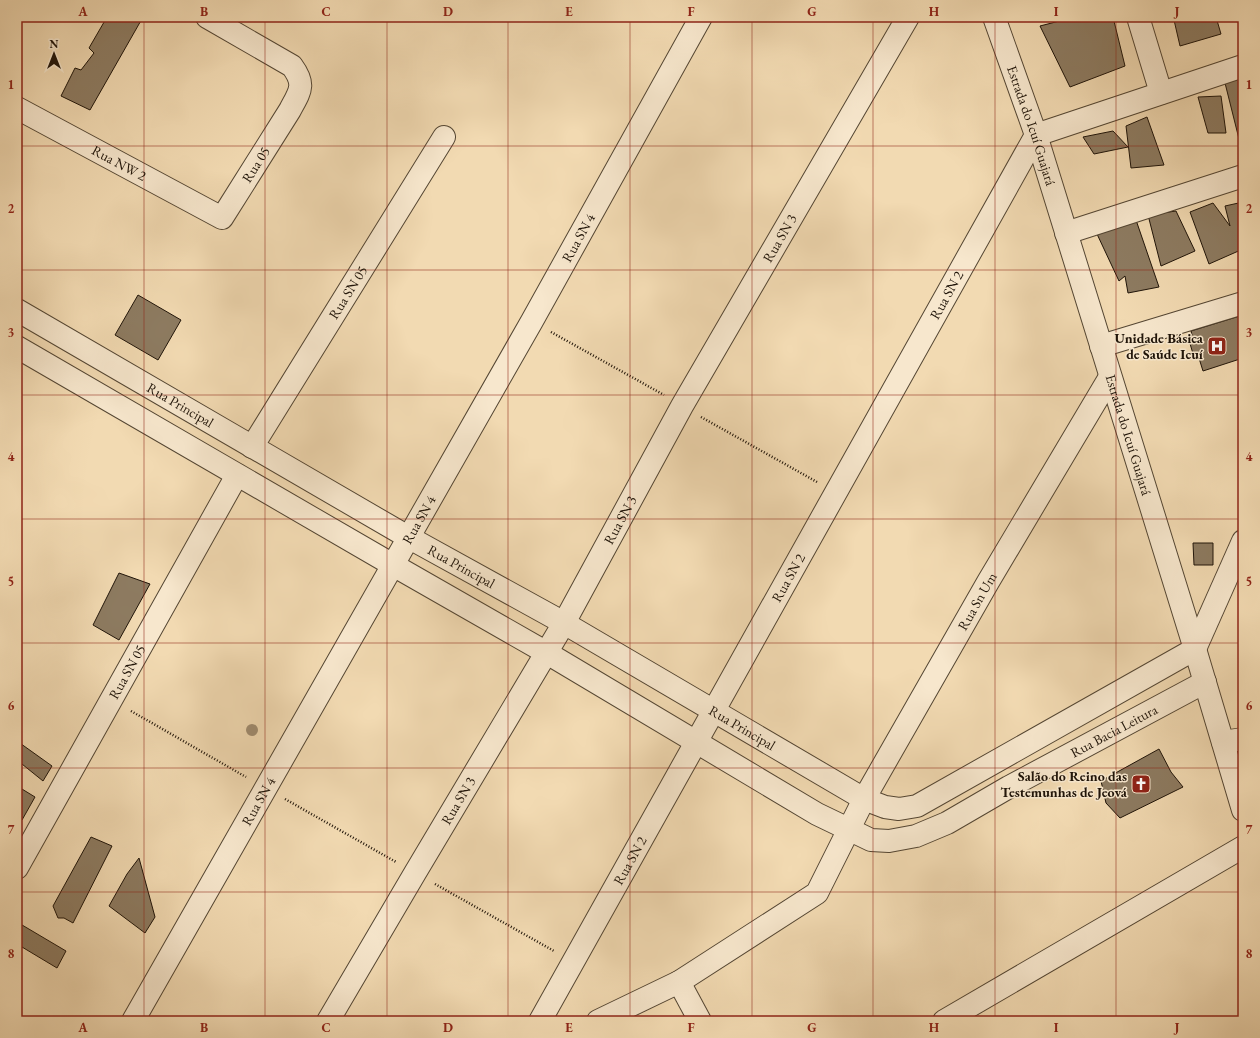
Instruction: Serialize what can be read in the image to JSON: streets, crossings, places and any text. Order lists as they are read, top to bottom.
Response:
{
  "streets": {
    "street": [
      "Estrada do Icuí Guajará",
      "Rua NW 2",
      "Rua 05",
      "Rua SN 4",
      "Rua SN 3",
      "Rua SN 05",
      "Rua SN 2",
      "Rua Principal",
      "Rua Sn Um",
      "Rua Bacia Leitura"
    ]
  },
  "crossings": [
    ["Estrada do Icuí Guajará", "Rua SN 2"],
    ["Estrada do Icuí Guajará", "Rua Sn Um"],
    ["Estrada do Icuí Guajará", "Rua Bacia Leitura"],
    ["Rua NW 2", "Rua 05"],
    ["Rua SN 4", "Rua Principal"],
    ["Rua SN 3", "Rua Principal"],
    ["Rua SN 05", "Rua Principal"],
    ["Rua SN 2", "Rua Principal"],
    ["Rua Principal", "Rua Sn Um"],
    ["Rua Sn Um", "Rua Bacia Leitura"]
  ],
  "places": {
    "hospital": ["Unidade Básica de Saúde Icuí"],
    "church": ["Salão do Reino das Testemunhas de Jeová"]
  },
  "north": "top",
  "grid": {
    "columns": [
      "A",
      "B",
      "C",
      "D",
      "E",
      "F",
      "G",
      "H",
      "I",
      "J"
    ],
    "rows": [
      "1",
      "2",
      "3",
      "4",
      "5",
      "6",
      "7",
      "8"
    ]
  }
}
